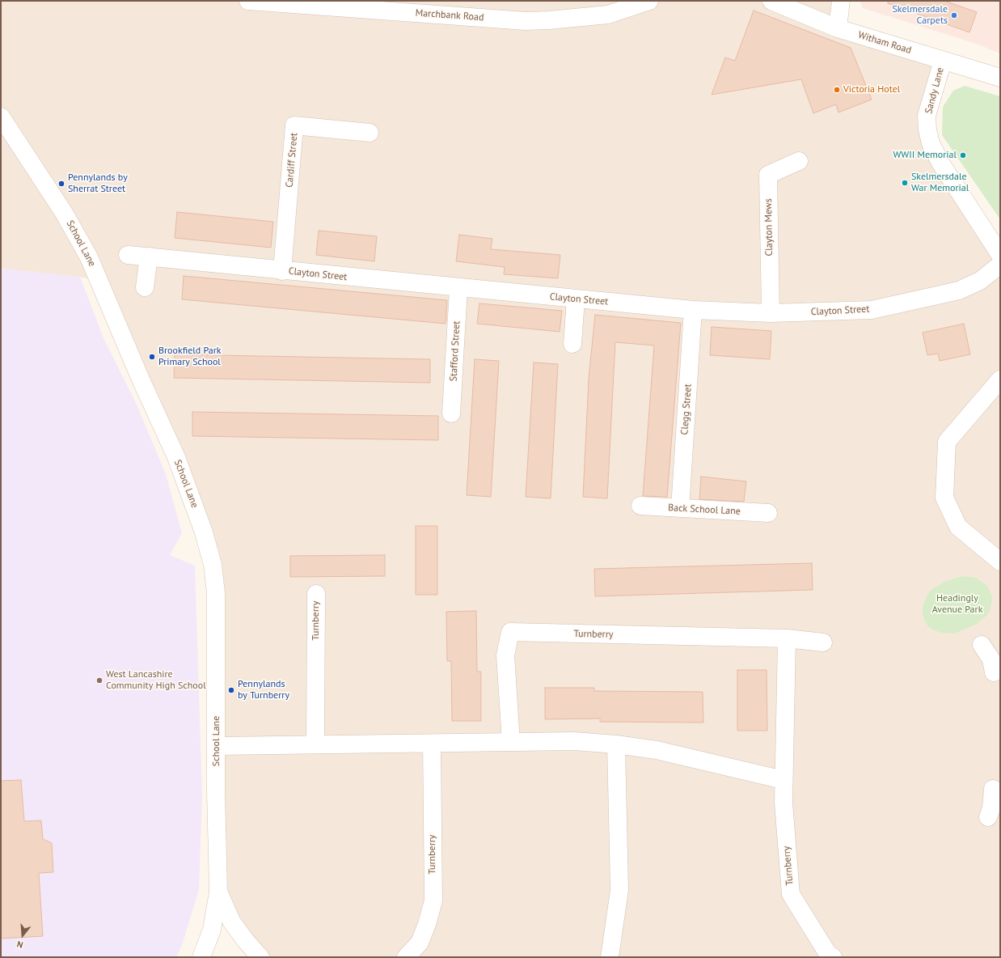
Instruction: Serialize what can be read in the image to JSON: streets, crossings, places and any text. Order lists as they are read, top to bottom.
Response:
{
  "streets": {
    "street": [
      "Marchbank Road",
      "Witham Road",
      "Sandy Lane",
      "Cardiff Street",
      "Clayton Mews",
      "School Lane",
      "Clayton Street",
      "Stafford Street",
      "Clegg Street",
      "Back School Lane",
      "Turnberry"
    ]
  },
  "crossings": [
    ["Witham Road", "Sandy Lane"],
    ["Cardiff Street", "Clayton Street"],
    ["Clayton Mews", "Clayton Street"],
    ["Clayton Street", "Stafford Street"],
    ["Clayton Street", "Clegg Street"],
    ["Clegg Street", "Back School Lane"]
  ],
  "parks": ["Headingly Avenue Park"],
  "places": [
    "Skelmersdale Carpets",
    "Victoria Hotel",
    "WWII Memorial",
    "Skelmersdale War Memorial",
    "Pennylands by Sherrat Street",
    "Brookfield Park Primary School",
    "West Lancashire Community High School",
    "Pennylands by Turnberry"
  ],
  "north": "bottom"
}
